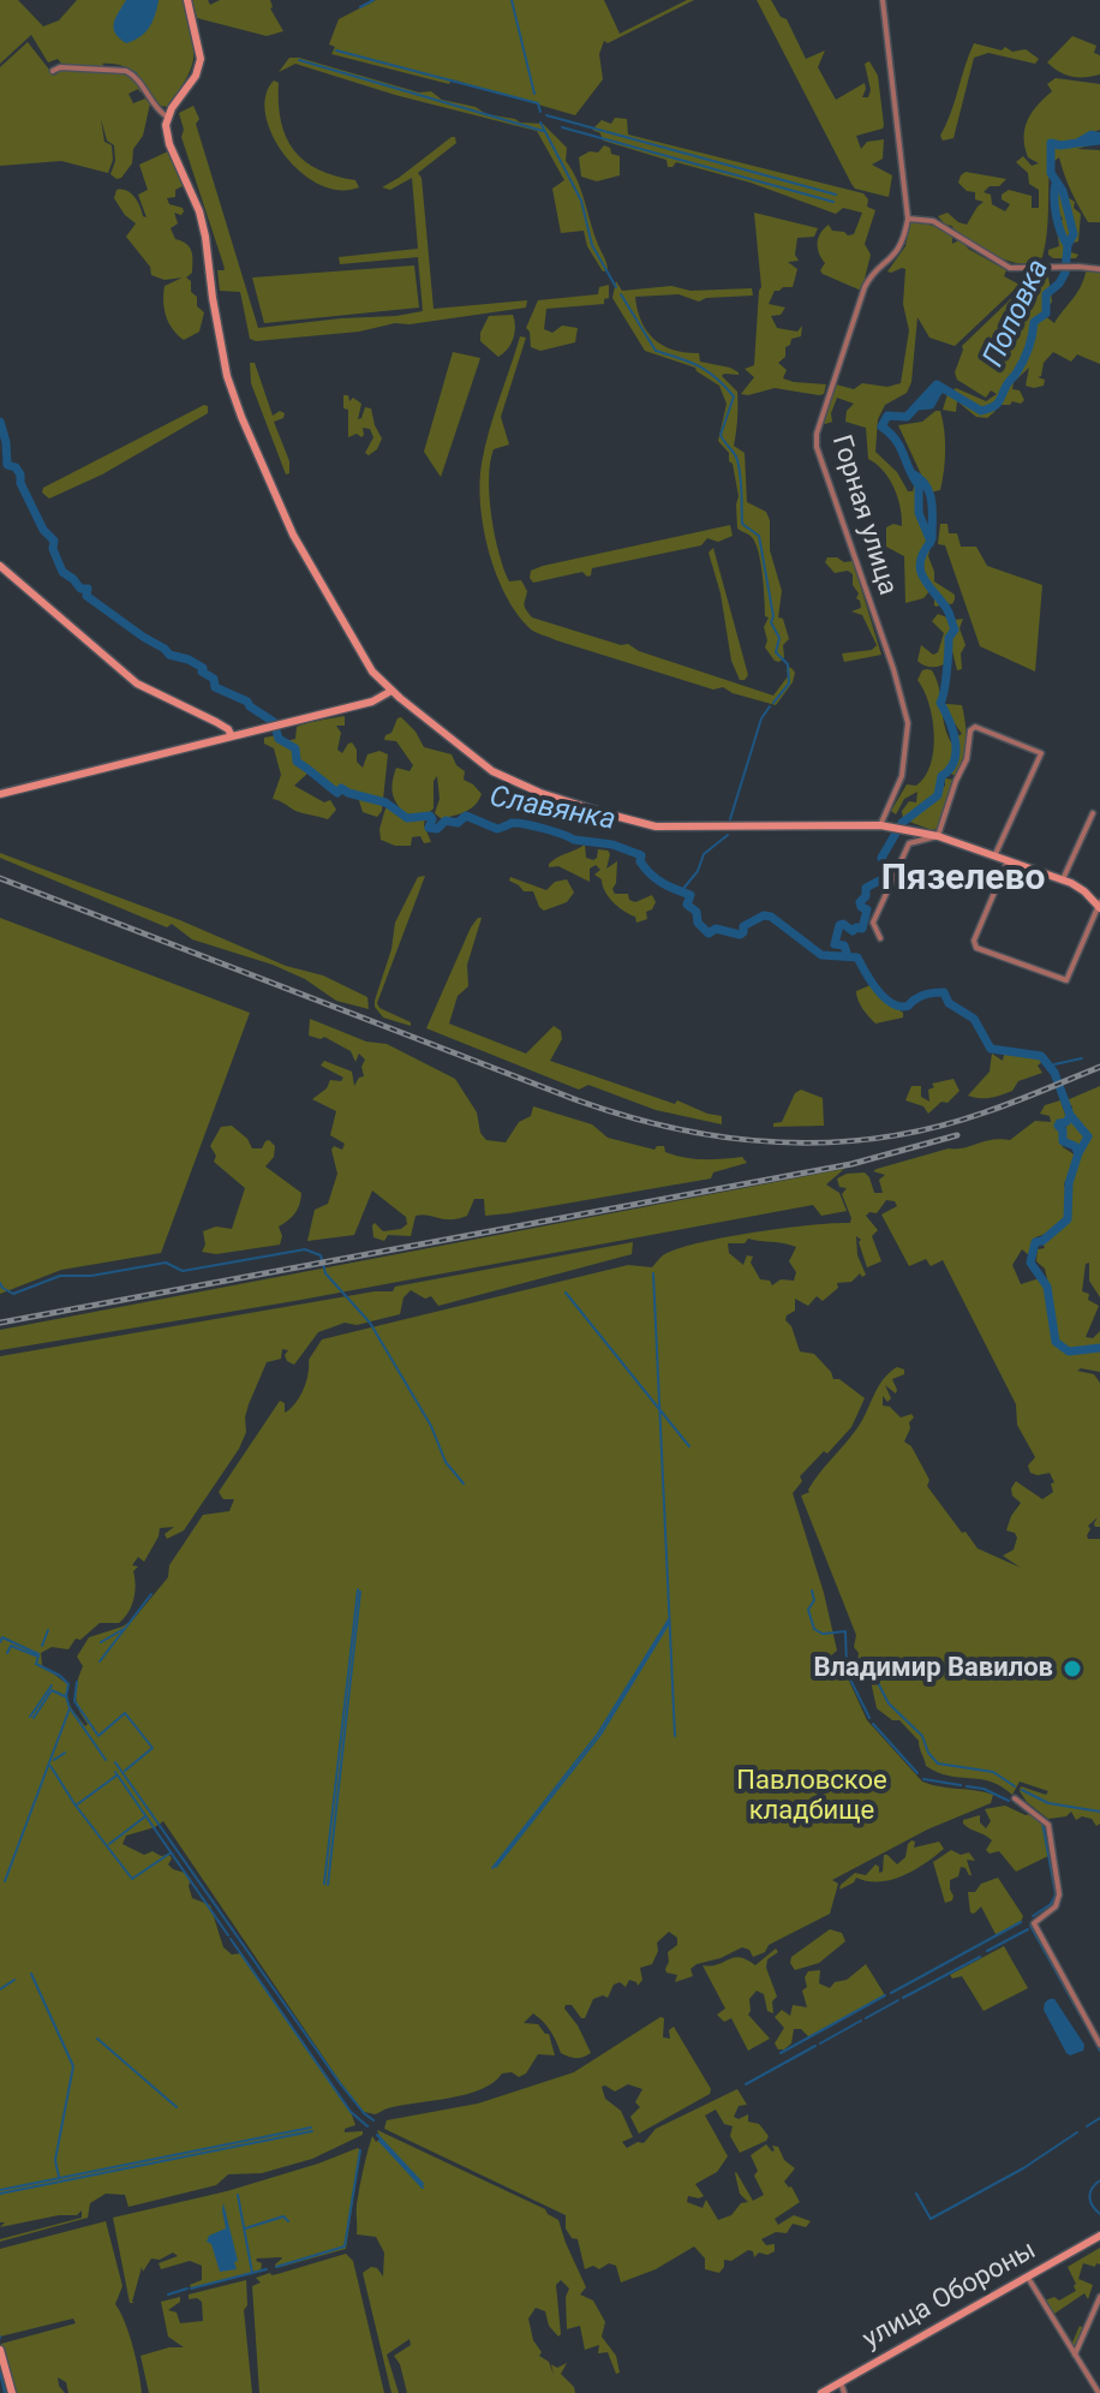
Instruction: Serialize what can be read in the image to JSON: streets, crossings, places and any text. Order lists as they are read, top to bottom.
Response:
{
  "streets": {
    "main road": ["улица Обороны"],
    "street": ["Горная улица"]
  },
  "districts": ["Пязелево"],
  "water": ["Поповка", "Славянка"],
  "parks": ["Павловское кладбище"],
  "places": ["Владимир Вавилов"]
}
